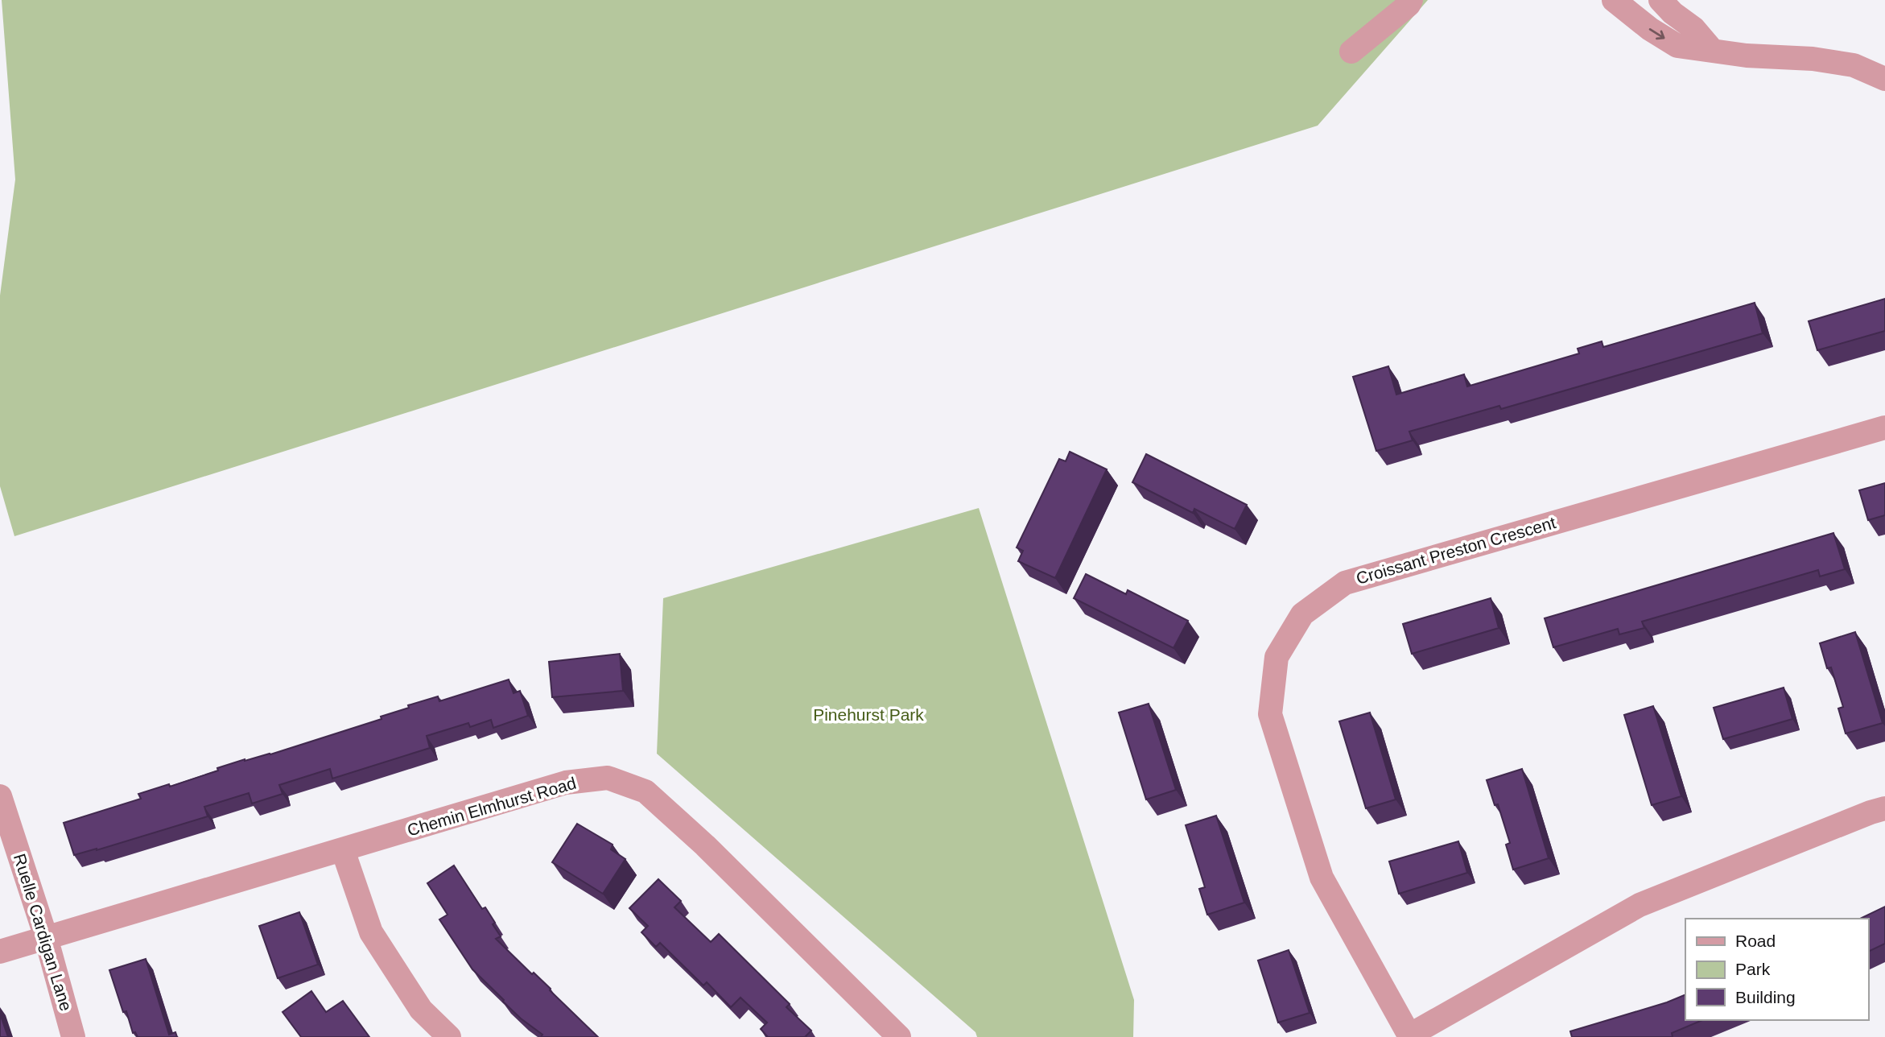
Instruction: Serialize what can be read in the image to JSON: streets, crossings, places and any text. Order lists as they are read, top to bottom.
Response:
{
  "streets": {
    "street": ["Croissant Preston Crescent", "Chemin Elmhurst Road", "Ruelle Cardigan Lane"]
  },
  "crossings": [
    ["Chemin Elmhurst Road", "Ruelle Cardigan Lane"]
  ],
  "parks": ["Pinehurst Park"],
  "legend": ["Road", "Park", "Building"]
}
